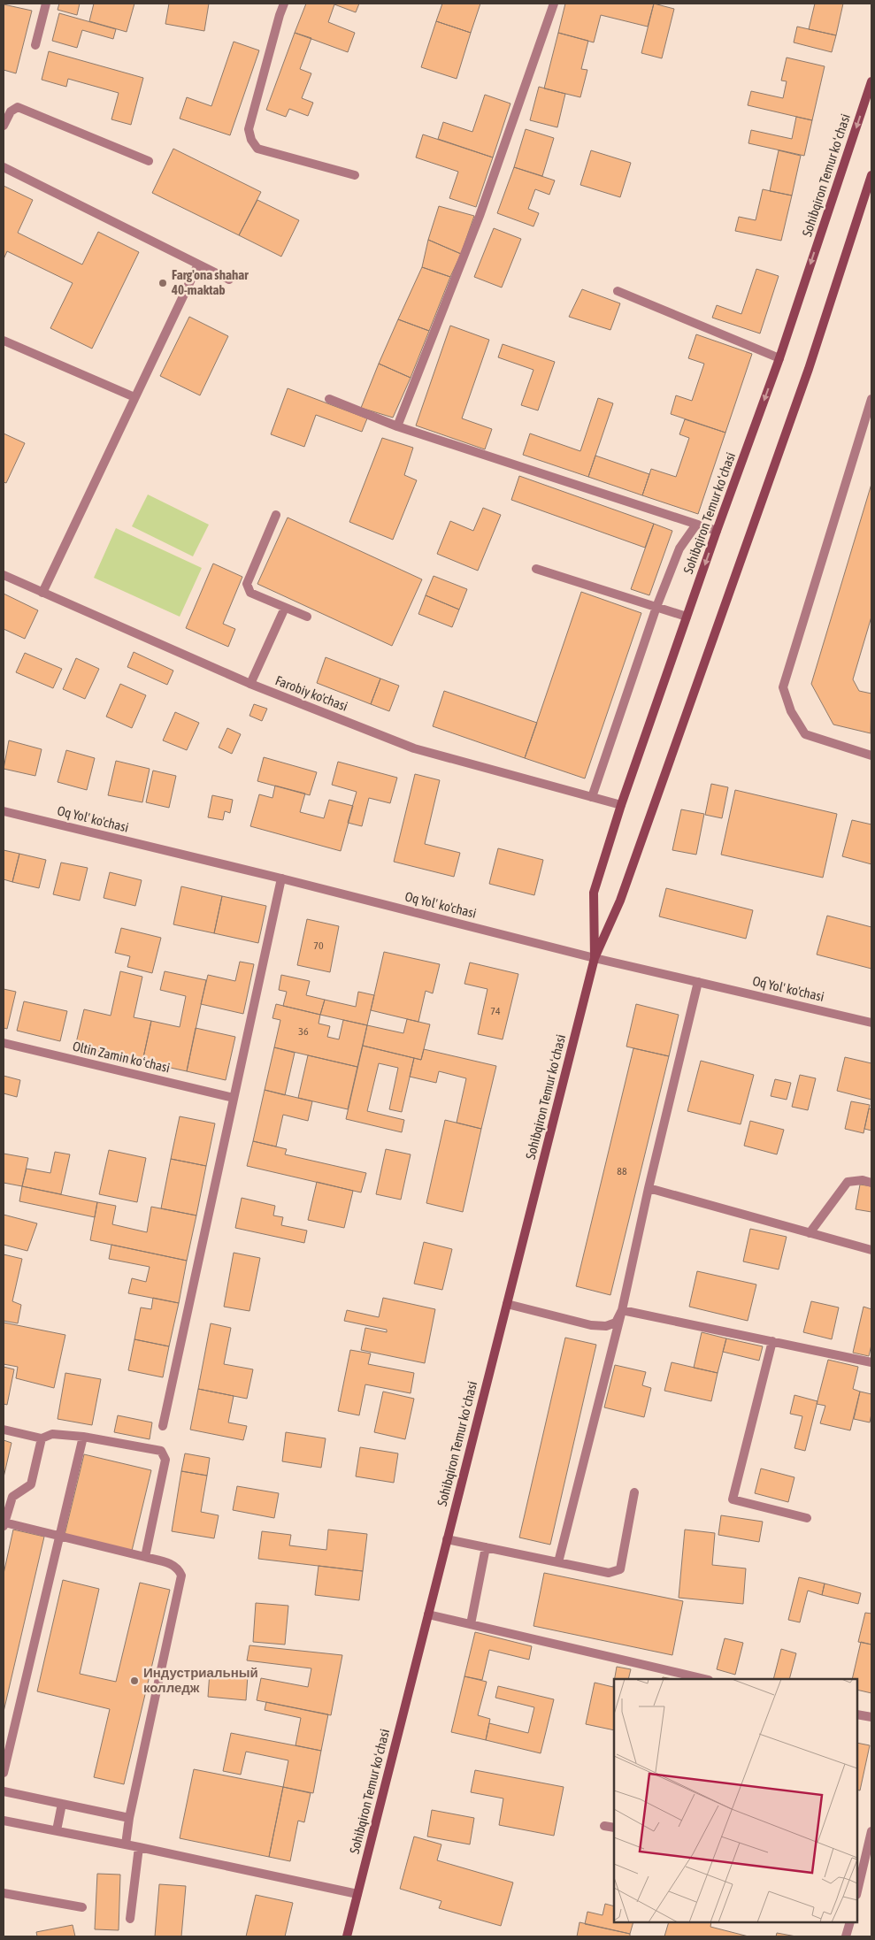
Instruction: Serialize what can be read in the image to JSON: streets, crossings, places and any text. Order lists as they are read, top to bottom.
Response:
{
  "streets": {
    "main road": ["Sohibqiron Temur koʻchasi"],
    "street": ["Farobiy ko'chasi", "Oq Yol' ko'chasi", "Oltin Zamin koʻchasi"]
  },
  "crossings": [
    ["Sohibqiron Temur koʻchasi", "Farobiy ko'chasi"],
    ["Sohibqiron Temur koʻchasi", "Oq Yol' ko'chasi"]
  ],
  "places": ["Farg'ona shahar 40-maktab", "Индустриальный колледж"],
  "house_numbers": [
    "70",
    "74",
    "36",
    "88"
  ]
}
